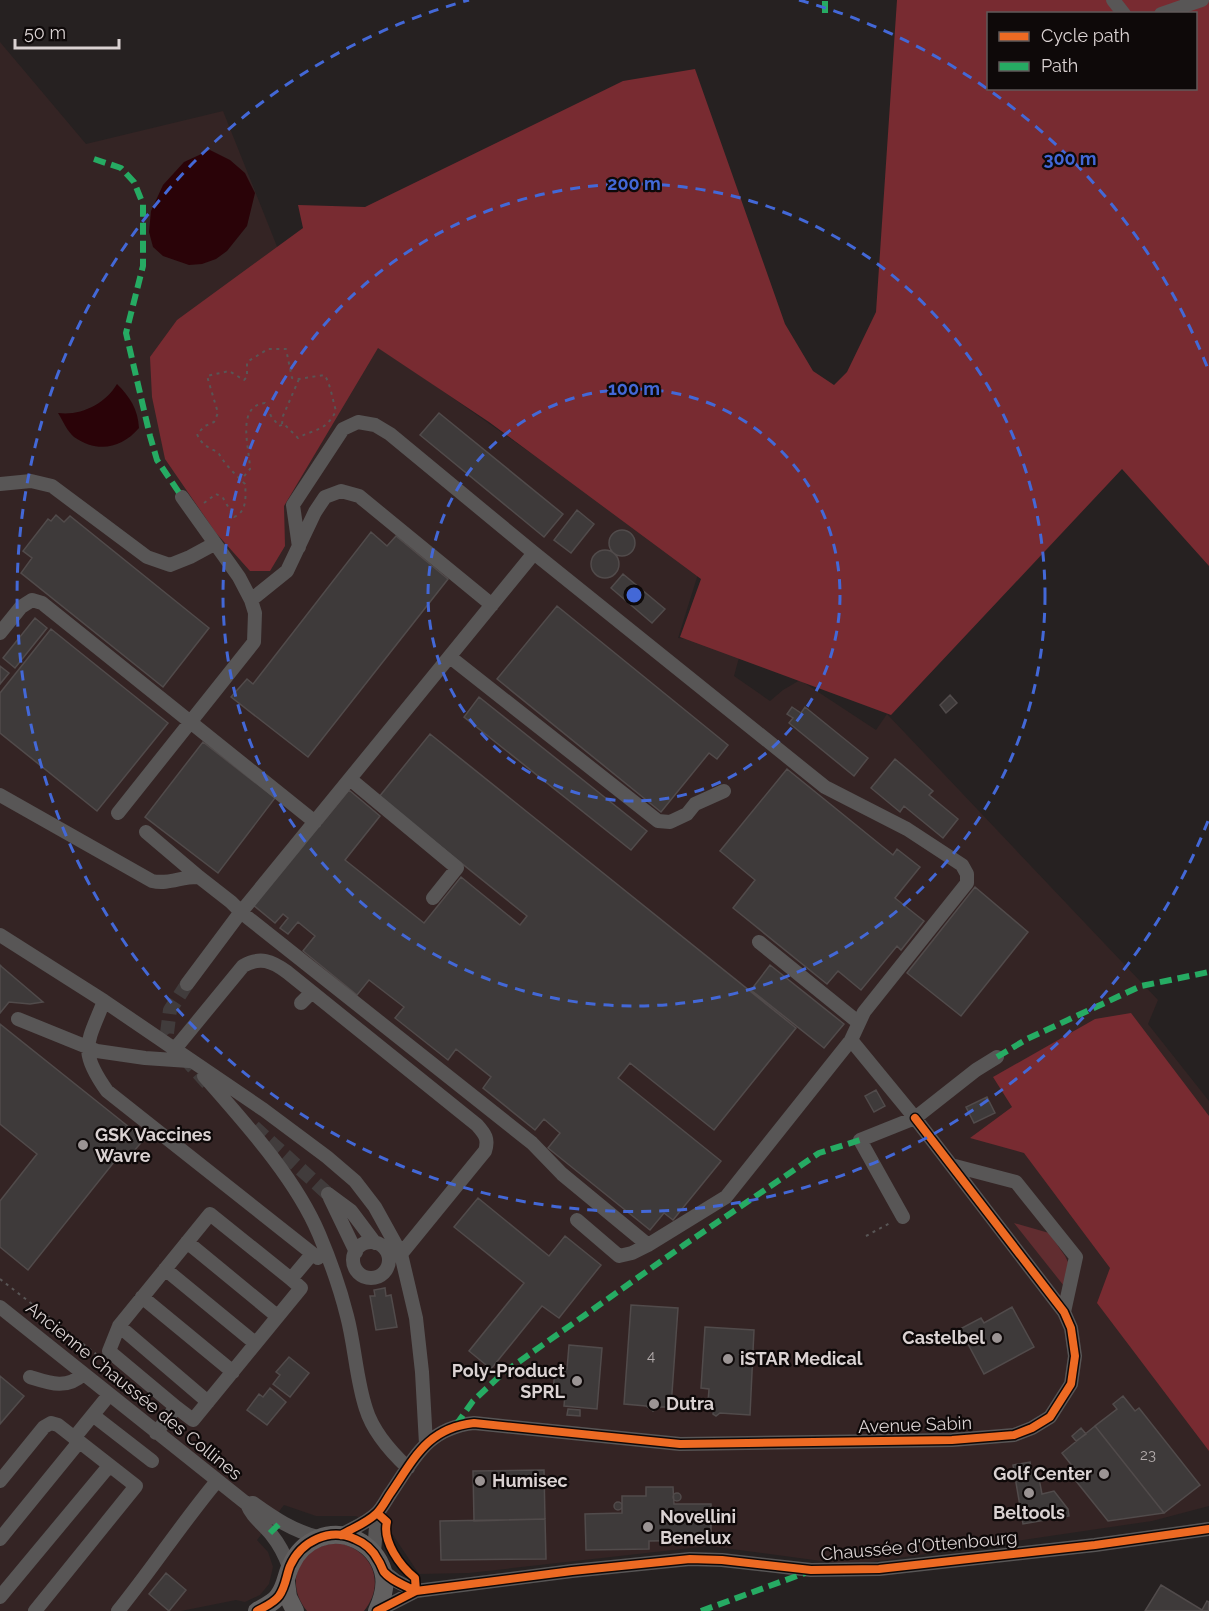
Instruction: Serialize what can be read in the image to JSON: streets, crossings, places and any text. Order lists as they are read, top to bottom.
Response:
{
  "streets": {
    "main road": ["Chaussée d'Ottenbourg"],
    "street": ["Ancienne Chaussée des Collines", "Avenue Sabin"]
  },
  "places": [
    "GSK Vaccines Wavre",
    "Castelbel",
    "iSTAR Medical",
    "Poly-Product SPRL",
    "Dutra",
    "Golf Center",
    "Humisec",
    "Beltools",
    "Novellini Benelux"
  ],
  "house_numbers": ["4", "23"],
  "legend": ["Cycle path", "Path"],
  "scale_bar": "50 m",
  "rings": ["300 m", "200 m", "100 m"]
}
